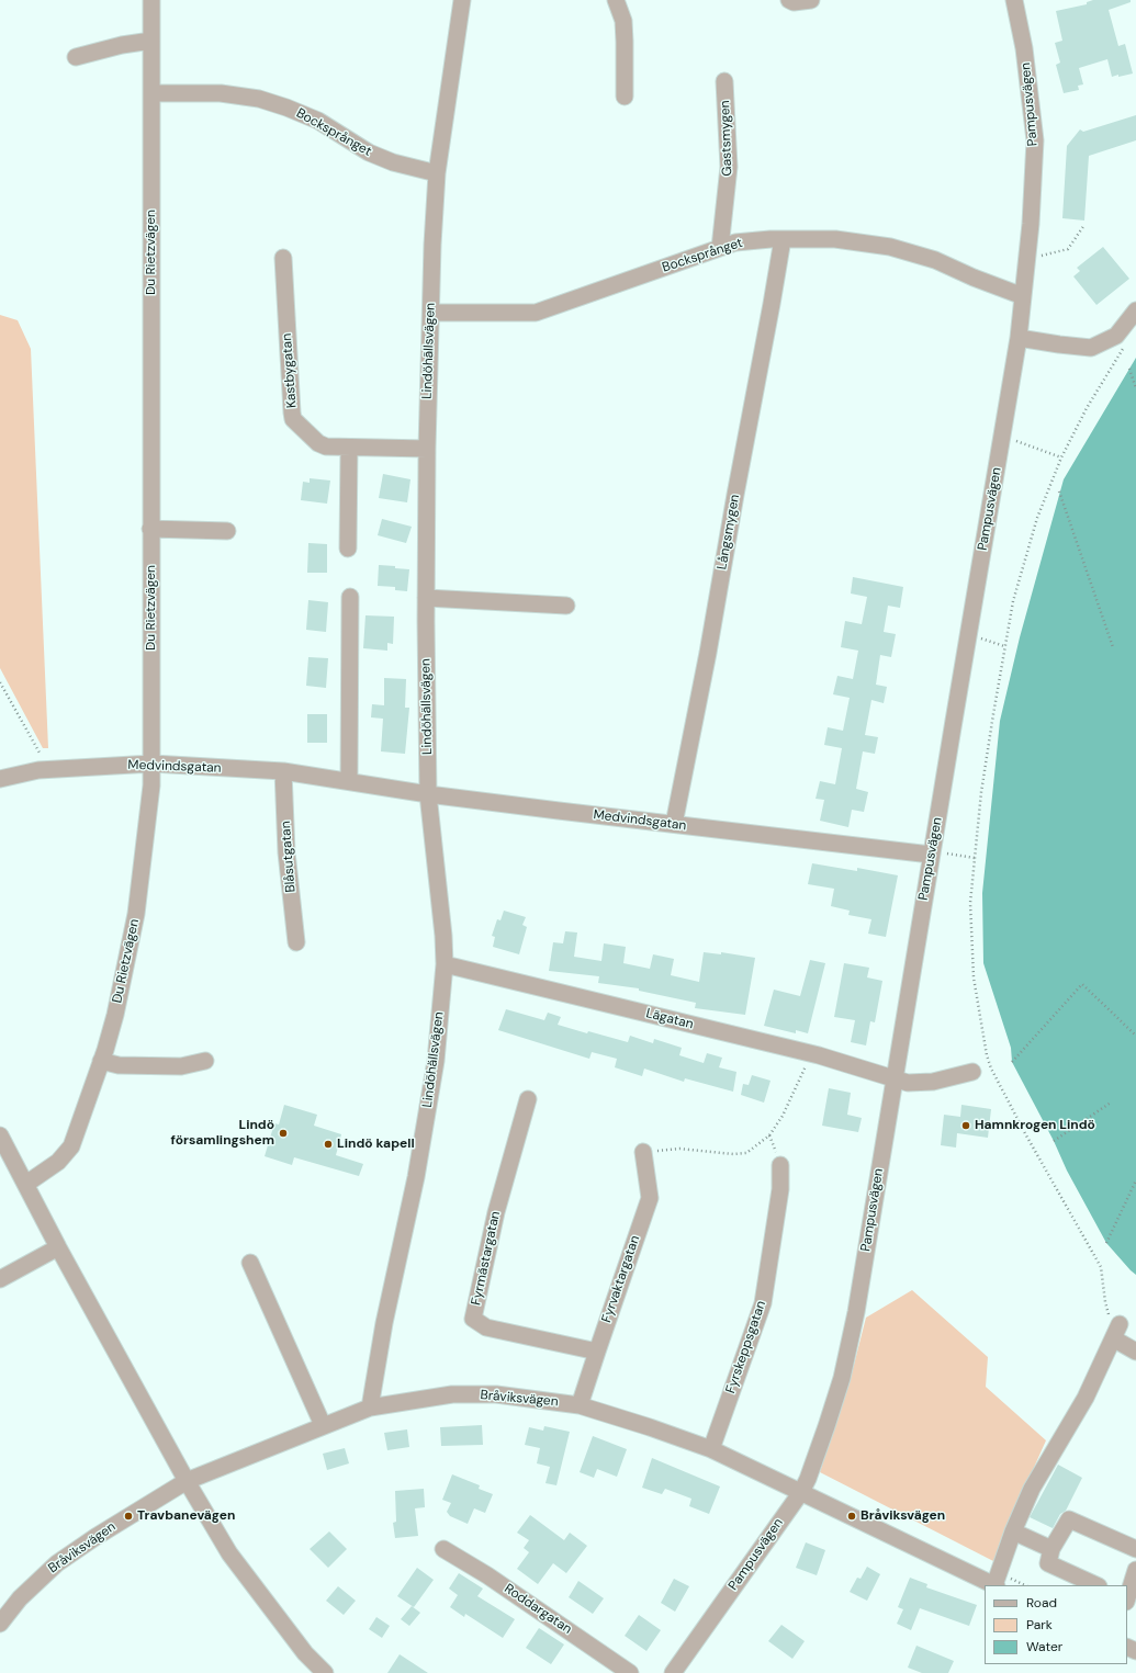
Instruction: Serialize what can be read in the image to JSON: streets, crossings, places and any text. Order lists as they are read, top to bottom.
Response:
{
  "streets": {
    "street": [
      "Pampusvägen",
      "Bocksprånget",
      "Gastsmygen",
      "Du Rietzvägen",
      "Lindöhällsvägen",
      "Kastbygatan",
      "Långsmygen",
      "Medvindsgatan",
      "Blåsutgatan",
      "Lägatan",
      "Fyrmästargatan",
      "Fyrvaktargatan",
      "Fyrskeppsgatan",
      "Bråviksvägen",
      "Roddargatan"
    ]
  },
  "crossings": [
    ["Pampusvägen", "Bocksprånget"],
    ["Pampusvägen", "Medvindsgatan"],
    ["Pampusvägen", "Lägatan"],
    ["Pampusvägen", "Bråviksvägen"],
    ["Bocksprånget", "Gastsmygen"],
    ["Bocksprånget", "Du Rietzvägen"],
    ["Bocksprånget", "Lindöhällsvägen"],
    ["Bocksprånget", "Långsmygen"],
    ["Du Rietzvägen", "Medvindsgatan"],
    ["Lindöhällsvägen", "Kastbygatan"],
    ["Lindöhällsvägen", "Medvindsgatan"],
    ["Lindöhällsvägen", "Lägatan"],
    ["Lindöhällsvägen", "Bråviksvägen"],
    ["Långsmygen", "Medvindsgatan"],
    ["Medvindsgatan", "Blåsutgatan"],
    ["Fyrmästargatan", "Fyrvaktargatan"],
    ["Fyrvaktargatan", "Bråviksvägen"],
    ["Fyrskeppsgatan", "Bråviksvägen"]
  ],
  "places": [
    "Hamnkrogen Lindö",
    "Lindö församlingshem",
    "Lindö kapell",
    "Travbanevägen",
    "Bråviksvägen"
  ],
  "legend": ["Road", "Park", "Water"]
}
